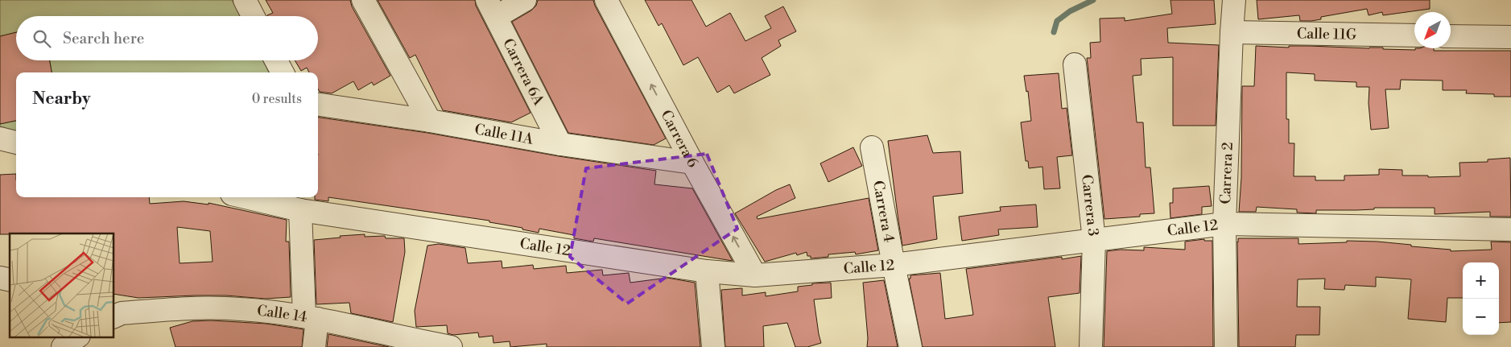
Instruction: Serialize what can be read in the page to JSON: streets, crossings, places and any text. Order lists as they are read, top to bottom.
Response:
{
  "streets": {
    "street": [
      "Calle 11G",
      "Carrera 6A",
      "Calle 11A",
      "Carrera 6",
      "Carrera 2",
      "Carrera 3",
      "Carrera 4",
      "Calle 12",
      "Calle 14"
    ]
  },
  "crossings": [
    ["Calle 11G", "Carrera 2"],
    ["Carrera 6A", "Calle 11A"],
    ["Calle 11A", "Carrera 6"],
    ["Carrera 6", "Calle 12"],
    ["Carrera 2", "Calle 12"],
    ["Carrera 3", "Calle 12"],
    ["Carrera 4", "Calle 12"]
  ],
  "one_way": ["Carrera 6"],
  "north": "bottom left",
  "page": {
    "search": "Search here",
    "heading": ["Nearby", "0 results"],
    "map_buttons": ["+", "−"]
  }
}
